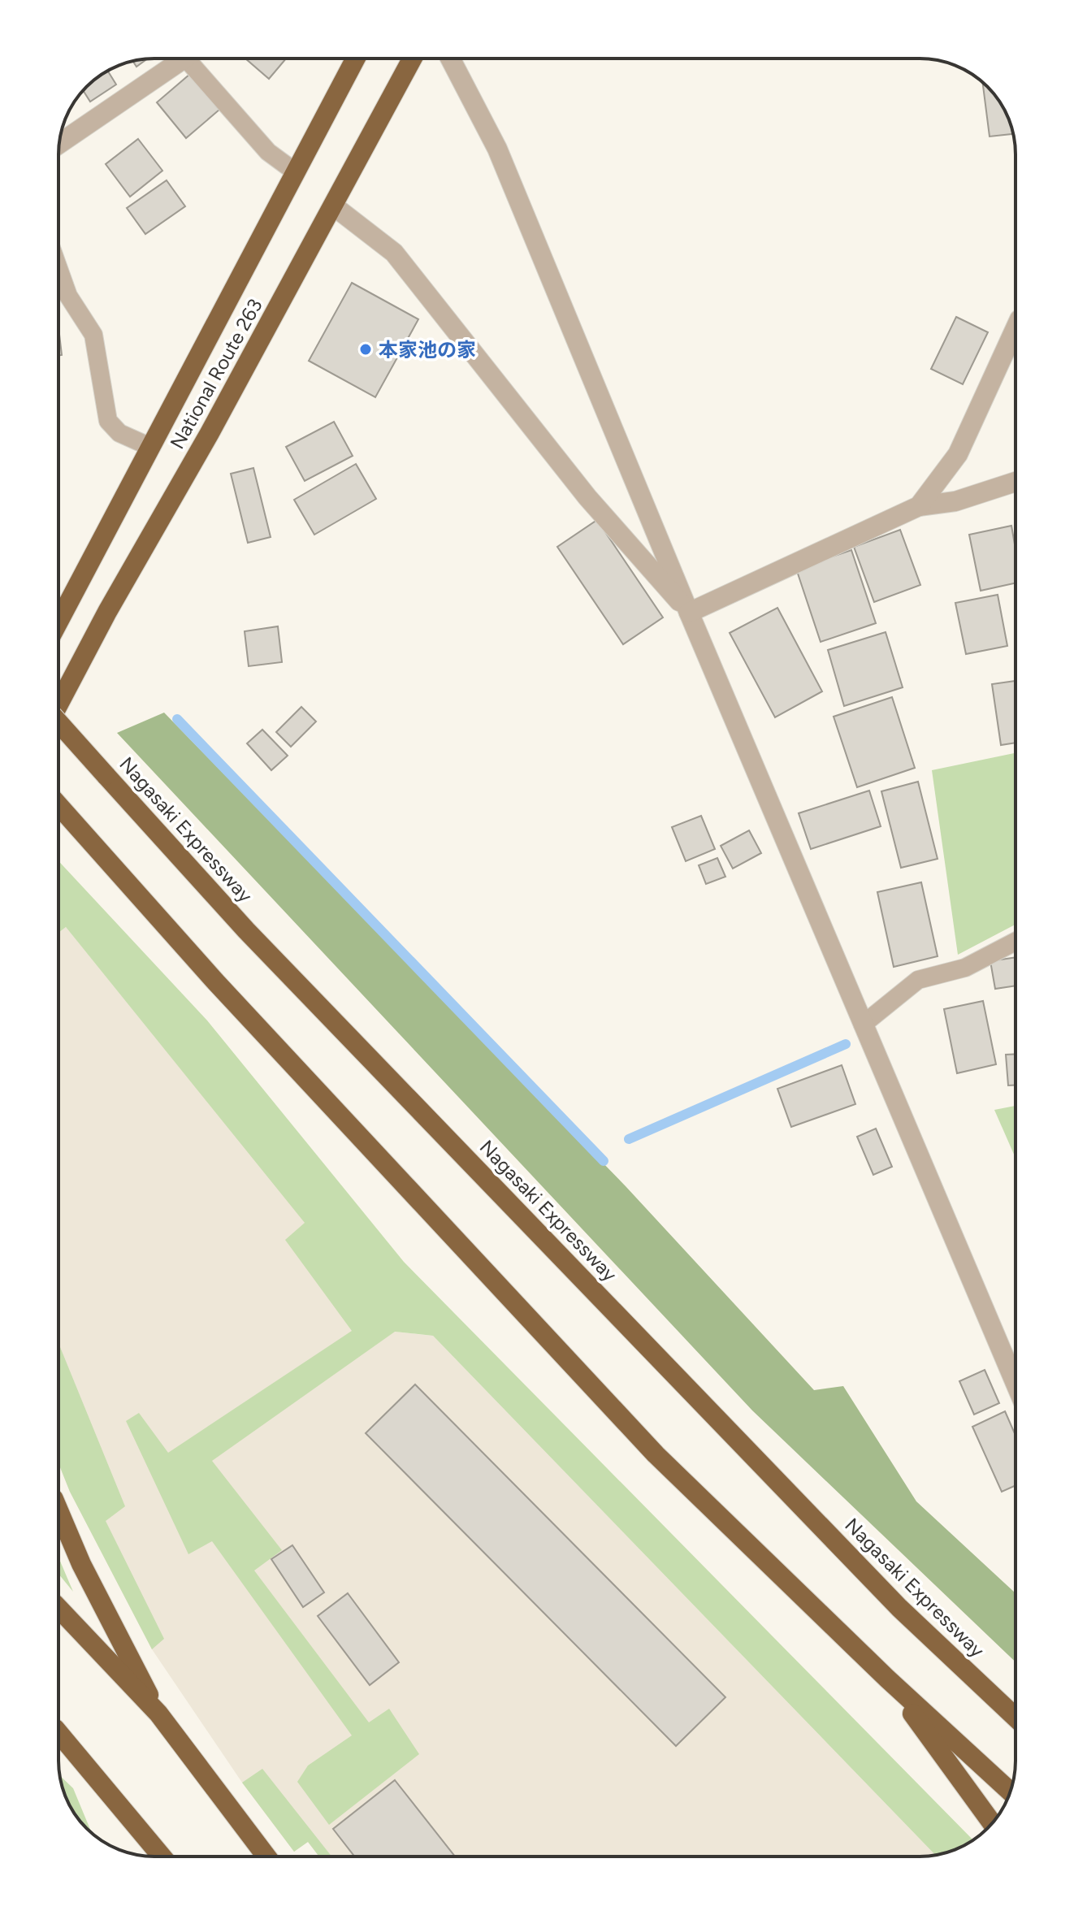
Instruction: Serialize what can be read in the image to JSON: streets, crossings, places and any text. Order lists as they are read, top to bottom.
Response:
{
  "streets": {
    "highway": ["National Route 263", "Nagasaki Expressway"]
  },
  "places": ["本家池の家"]
}
